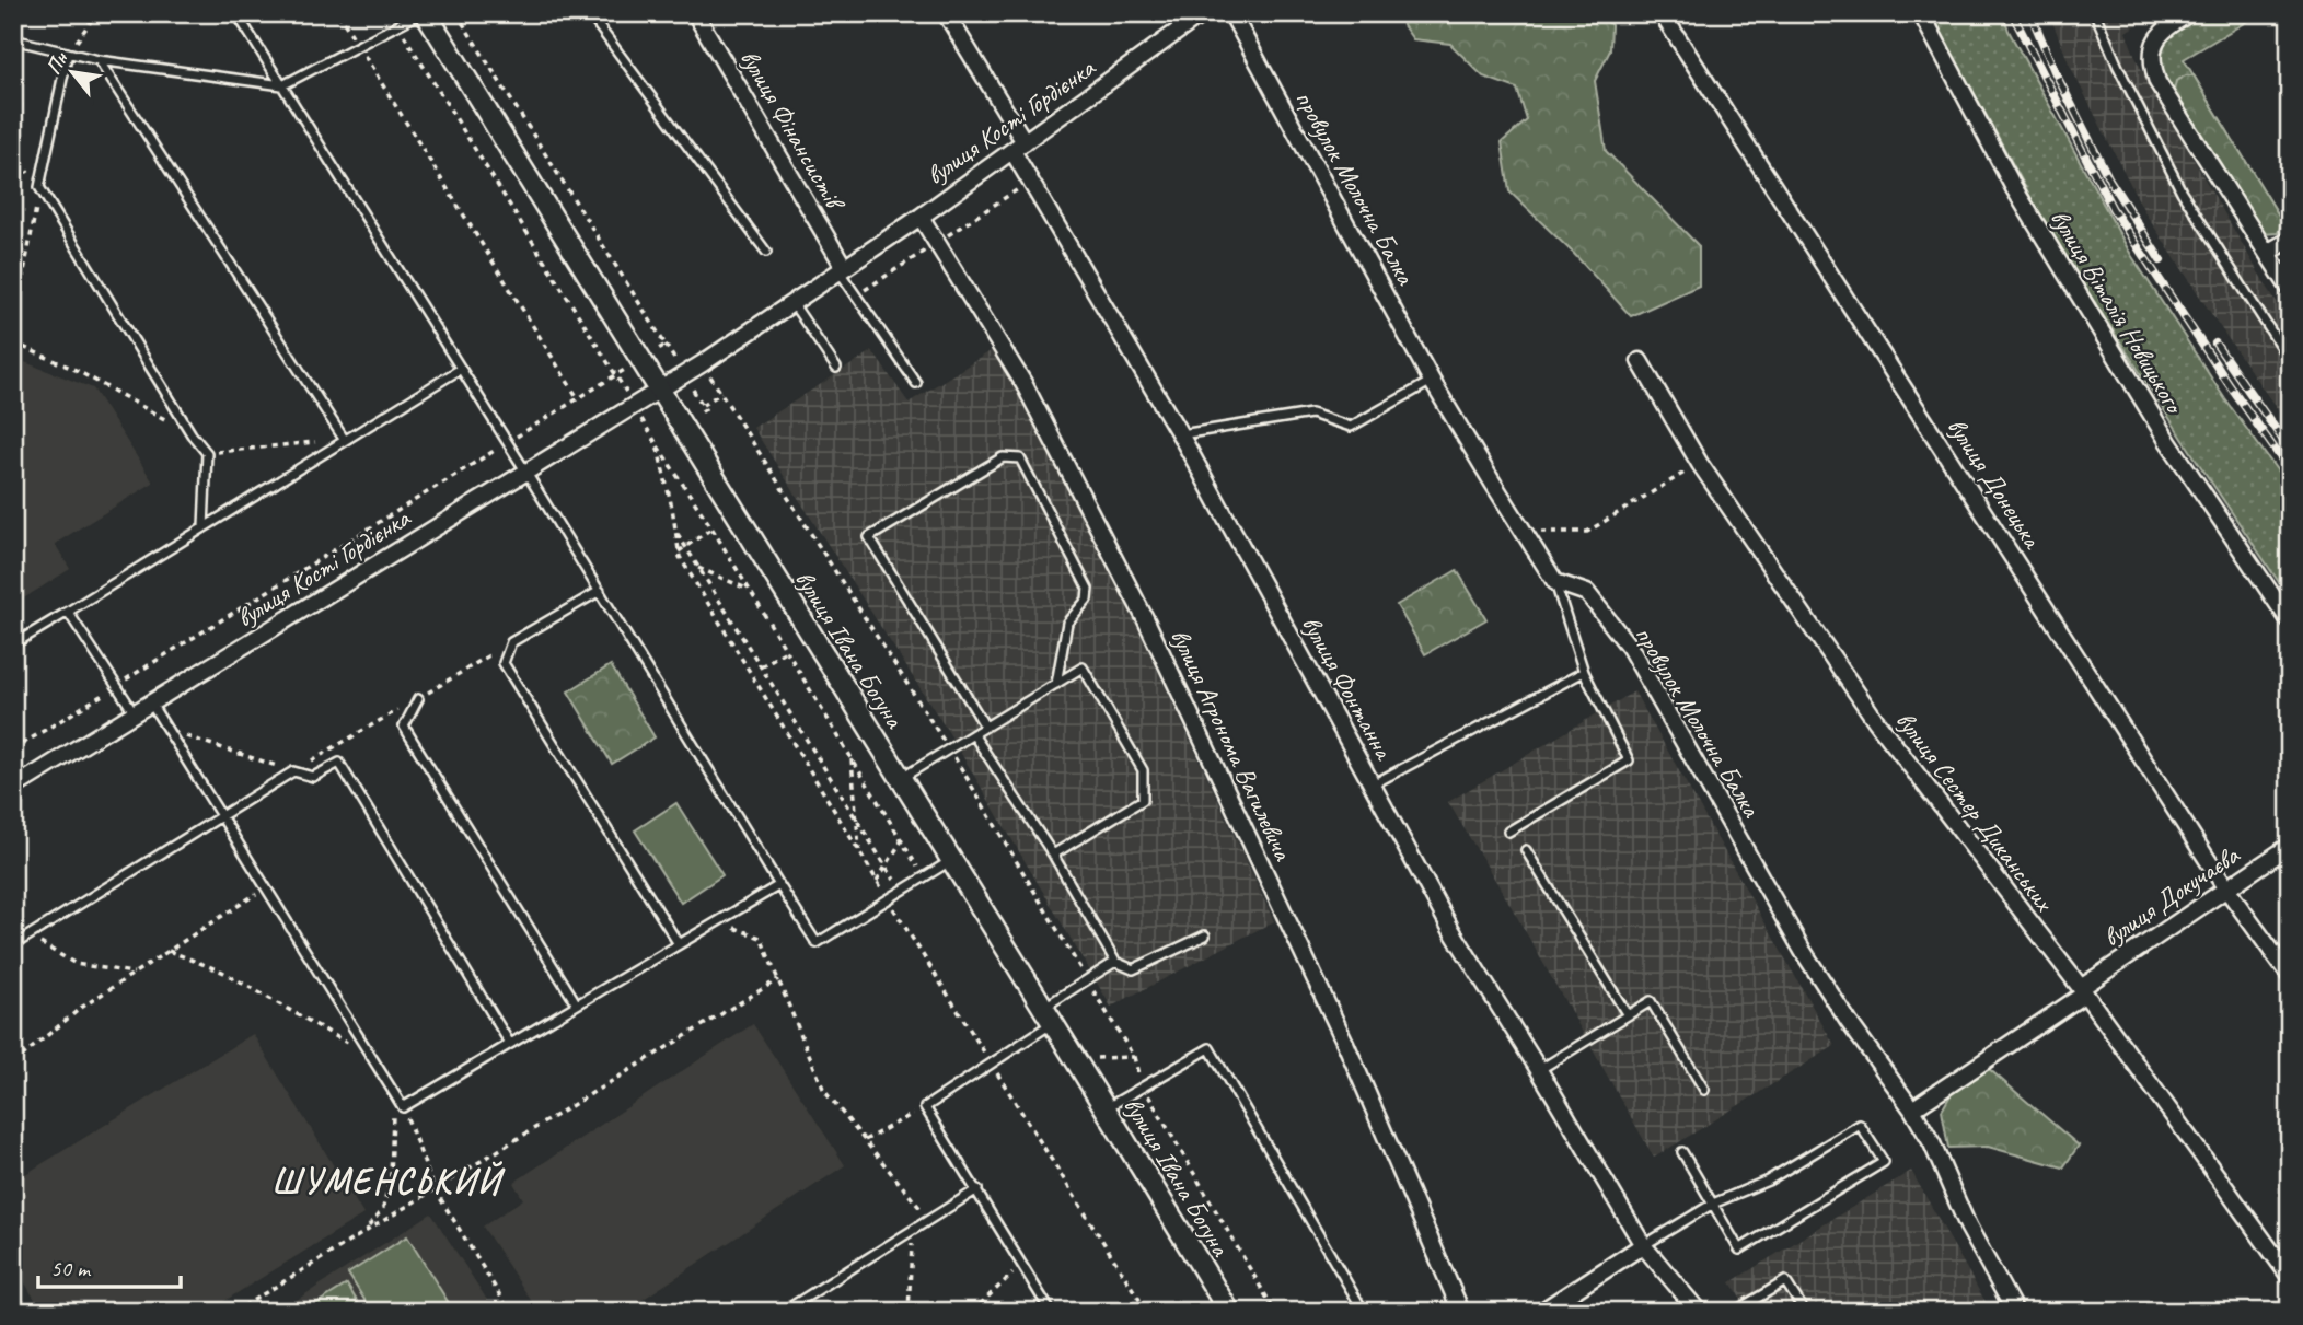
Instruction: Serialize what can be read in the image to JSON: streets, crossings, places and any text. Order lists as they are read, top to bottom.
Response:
{
  "streets": {
    "street": [
      "вулиця Кості Гордієнка",
      "вулиця Фінансистів",
      "провулок Молочна Балка",
      "вулиця Віталія Новицького",
      "вулиця Донецька",
      "вулиця Івана Богуна",
      "вулиця Фонтанна",
      "вулиця Агронома Вагилевича",
      "вулиця Сестер Диканських",
      "вулиця Докучаєва"
    ]
  },
  "crossings": [
    ["вулиця Кості Гордієнка", "вулиця Фінансистів"],
    ["вулиця Кості Гордієнка", "вулиця Івана Богуна"],
    ["вулиця Кості Гордієнка", "вулиця Фонтанна"],
    ["вулиця Кості Гордієнка", "вулиця Агронома Вагилевича"],
    ["провулок Молочна Балка", "вулиця Докучаєва"],
    ["вулиця Донецька", "вулиця Докучаєва"],
    ["вулиця Сестер Диканських", "вулиця Докучаєва"]
  ],
  "districts": ["ШУМЕНСЬКИЙ"],
  "scale_bar": "50 m",
  "north": "top left"
}
